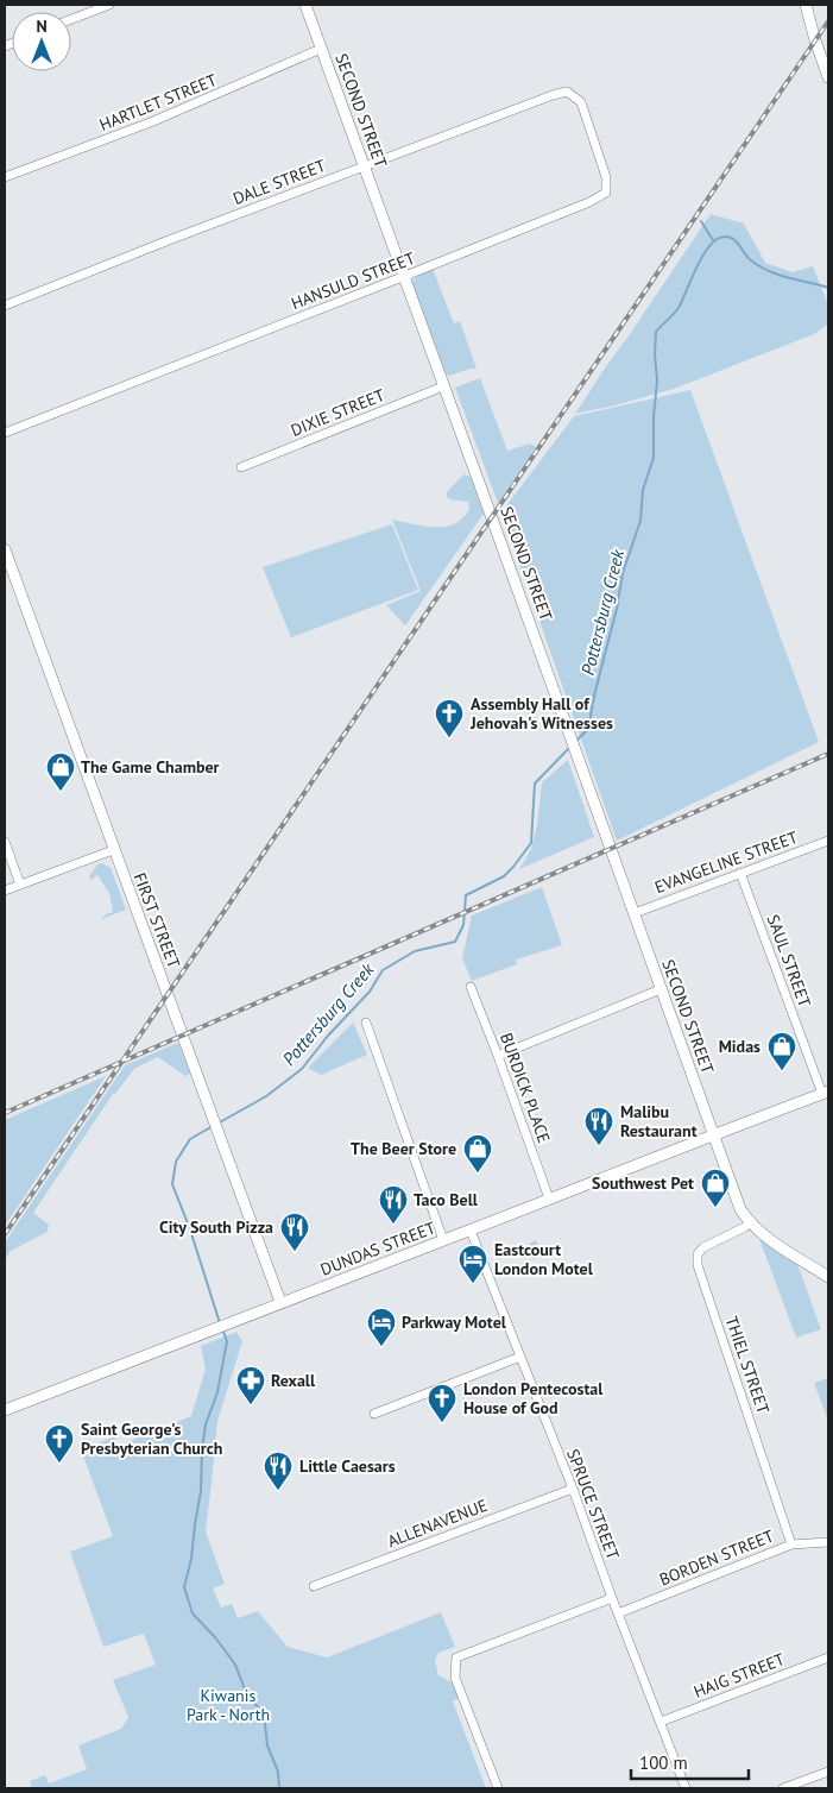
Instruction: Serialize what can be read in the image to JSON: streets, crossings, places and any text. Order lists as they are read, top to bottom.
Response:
{
  "streets": {
    "street": [
      "HARTLET STREET",
      "SECOND STREET",
      "DALE STREET",
      "HANSULD STREET",
      "DIXIE STREET",
      "EVANGELINE STREET",
      "FIRST STREET",
      "SAUL STREET",
      "BURDICK PLACE",
      "DUNDAS STREET",
      "THIEL STREET",
      "SPRUCE STREET",
      "ALLENAVENUE",
      "BORDEN STREET",
      "HAIG STREET"
    ]
  },
  "crossings": [
    ["HARTLET STREET", "SECOND STREET"],
    ["SECOND STREET", "DALE STREET"],
    ["SECOND STREET", "HANSULD STREET"],
    ["SECOND STREET", "DIXIE STREET"],
    ["SECOND STREET", "EVANGELINE STREET"],
    ["SECOND STREET", "DUNDAS STREET"],
    ["SECOND STREET", "THIEL STREET"],
    ["DALE STREET", "HANSULD STREET"],
    ["EVANGELINE STREET", "SAUL STREET"],
    ["FIRST STREET", "DUNDAS STREET"],
    ["SAUL STREET", "DUNDAS STREET"],
    ["BURDICK PLACE", "DUNDAS STREET"],
    ["DUNDAS STREET", "SPRUCE STREET"],
    ["THIEL STREET", "BORDEN STREET"],
    ["SPRUCE STREET", "ALLENAVENUE"],
    ["SPRUCE STREET", "BORDEN STREET"],
    ["SPRUCE STREET", "HAIG STREET"]
  ],
  "water": ["Pottersburg Creek"],
  "parks": ["Kiwanis Park - North"],
  "places": {
    "church": ["Assembly Hall of Jehovah's Witnesses", "London Pentecostal House of God", "Saint George's Presbyterian Church"],
    "shop": [
      "The Game Chamber",
      "Midas",
      "The Beer Store",
      "Southwest Pet"
    ],
    "restaurant": [
      "Malibu Restaurant",
      "Taco Bell",
      "City South Pizza",
      "Little Caesars"
    ],
    "hotel": ["Eastcourt London Motel", "Parkway Motel"],
    "pharmacy": ["Rexall"]
  },
  "scale_bar": "100 m",
  "north": "top"
}
